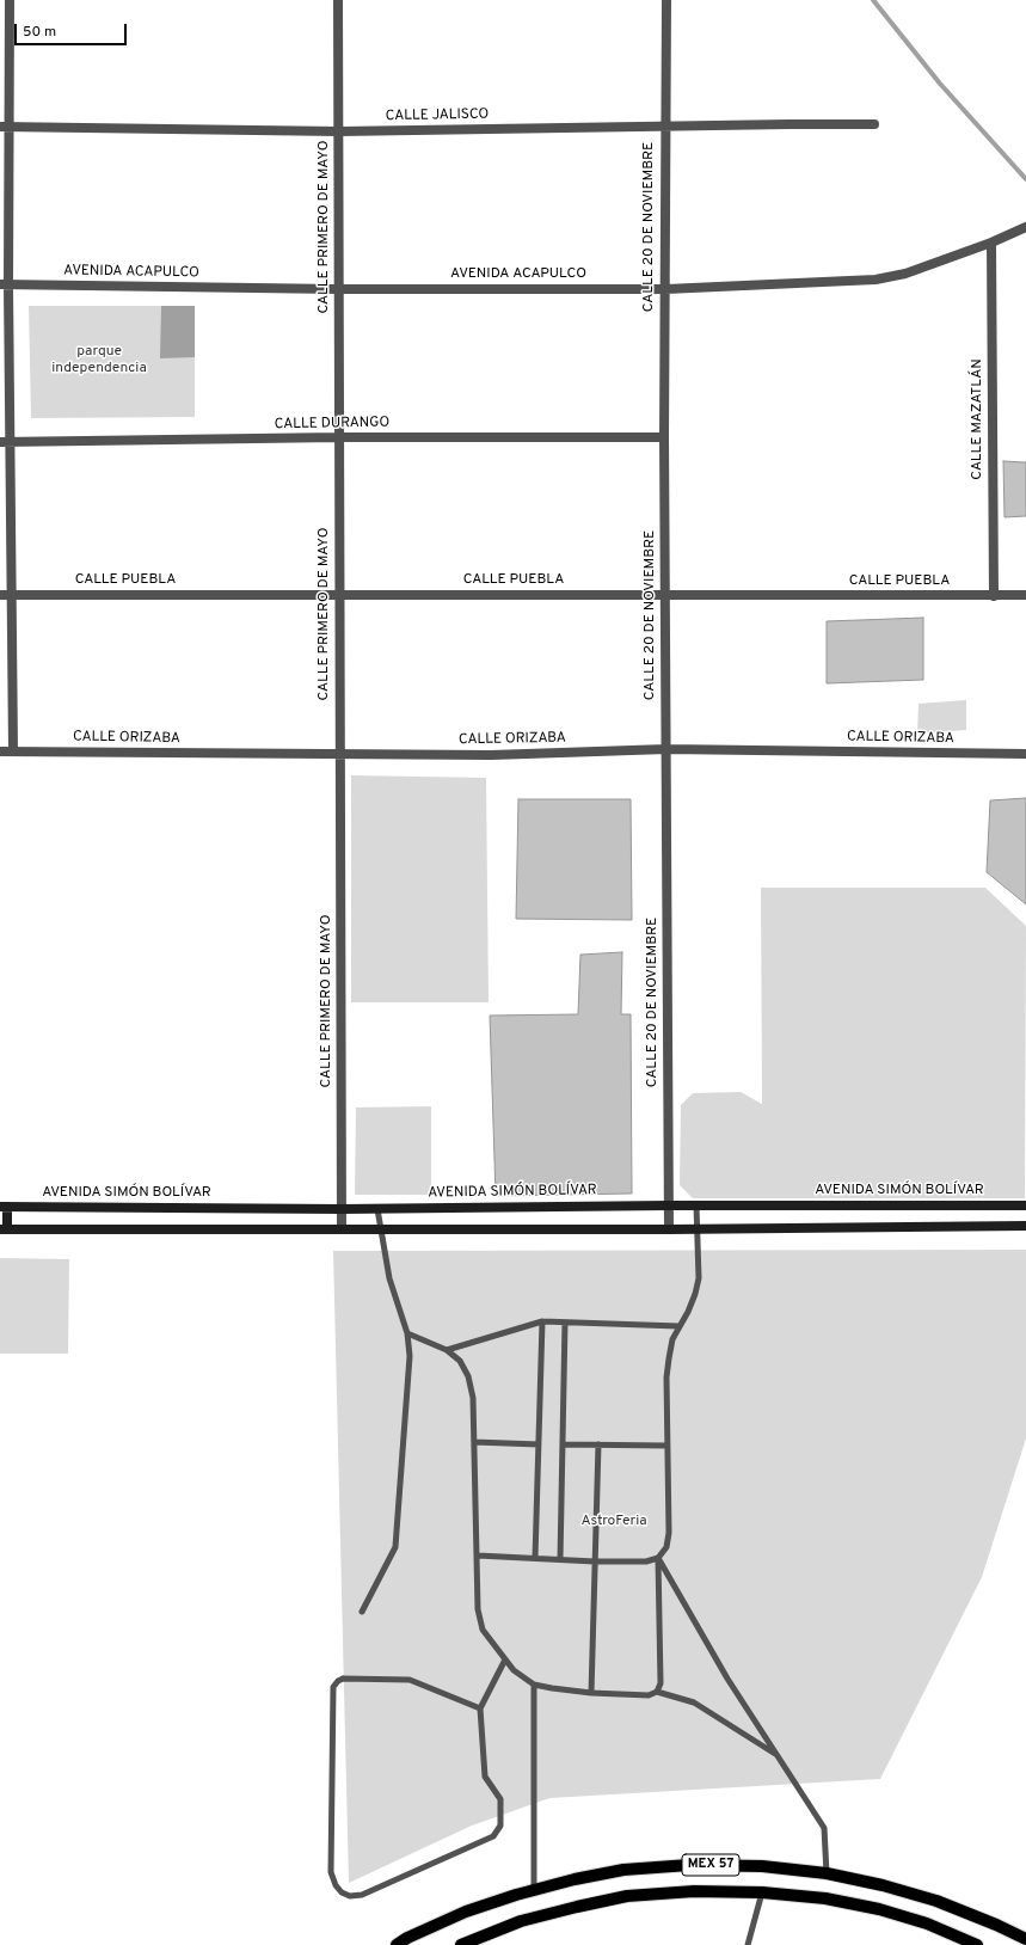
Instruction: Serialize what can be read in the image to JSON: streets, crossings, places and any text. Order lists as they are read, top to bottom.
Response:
{
  "streets": {
    "main road": ["MEX 57"],
    "street": [
      "CALLE JALISCO",
      "CALLE PRIMERO DE MAYO",
      "CALLE 20 DE NOVIEMBRE",
      "AVENIDA ACAPULCO",
      "CALLE MAZATLÁN",
      "CALLE DURANGO",
      "CALLE PUEBLA",
      "CALLE ORIZABA",
      "AVENIDA SIMÓN BOLÍVAR"
    ]
  },
  "crossings": [
    ["CALLE JALISCO", "CALLE PRIMERO DE MAYO"],
    ["CALLE JALISCO", "CALLE 20 DE NOVIEMBRE"],
    ["CALLE PRIMERO DE MAYO", "AVENIDA ACAPULCO"],
    ["CALLE PRIMERO DE MAYO", "CALLE DURANGO"],
    ["CALLE PRIMERO DE MAYO", "CALLE PUEBLA"],
    ["CALLE PRIMERO DE MAYO", "CALLE ORIZABA"],
    ["CALLE PRIMERO DE MAYO", "AVENIDA SIMÓN BOLÍVAR"],
    ["CALLE 20 DE NOVIEMBRE", "AVENIDA ACAPULCO"],
    ["CALLE 20 DE NOVIEMBRE", "CALLE DURANGO"],
    ["CALLE 20 DE NOVIEMBRE", "CALLE PUEBLA"],
    ["CALLE 20 DE NOVIEMBRE", "CALLE ORIZABA"],
    ["CALLE 20 DE NOVIEMBRE", "AVENIDA SIMÓN BOLÍVAR"],
    ["AVENIDA ACAPULCO", "CALLE MAZATLÁN"],
    ["CALLE MAZATLÁN", "CALLE PUEBLA"]
  ],
  "parks": ["parque independencia", "AstroFeria"],
  "scale_bar": "50 m"
}
